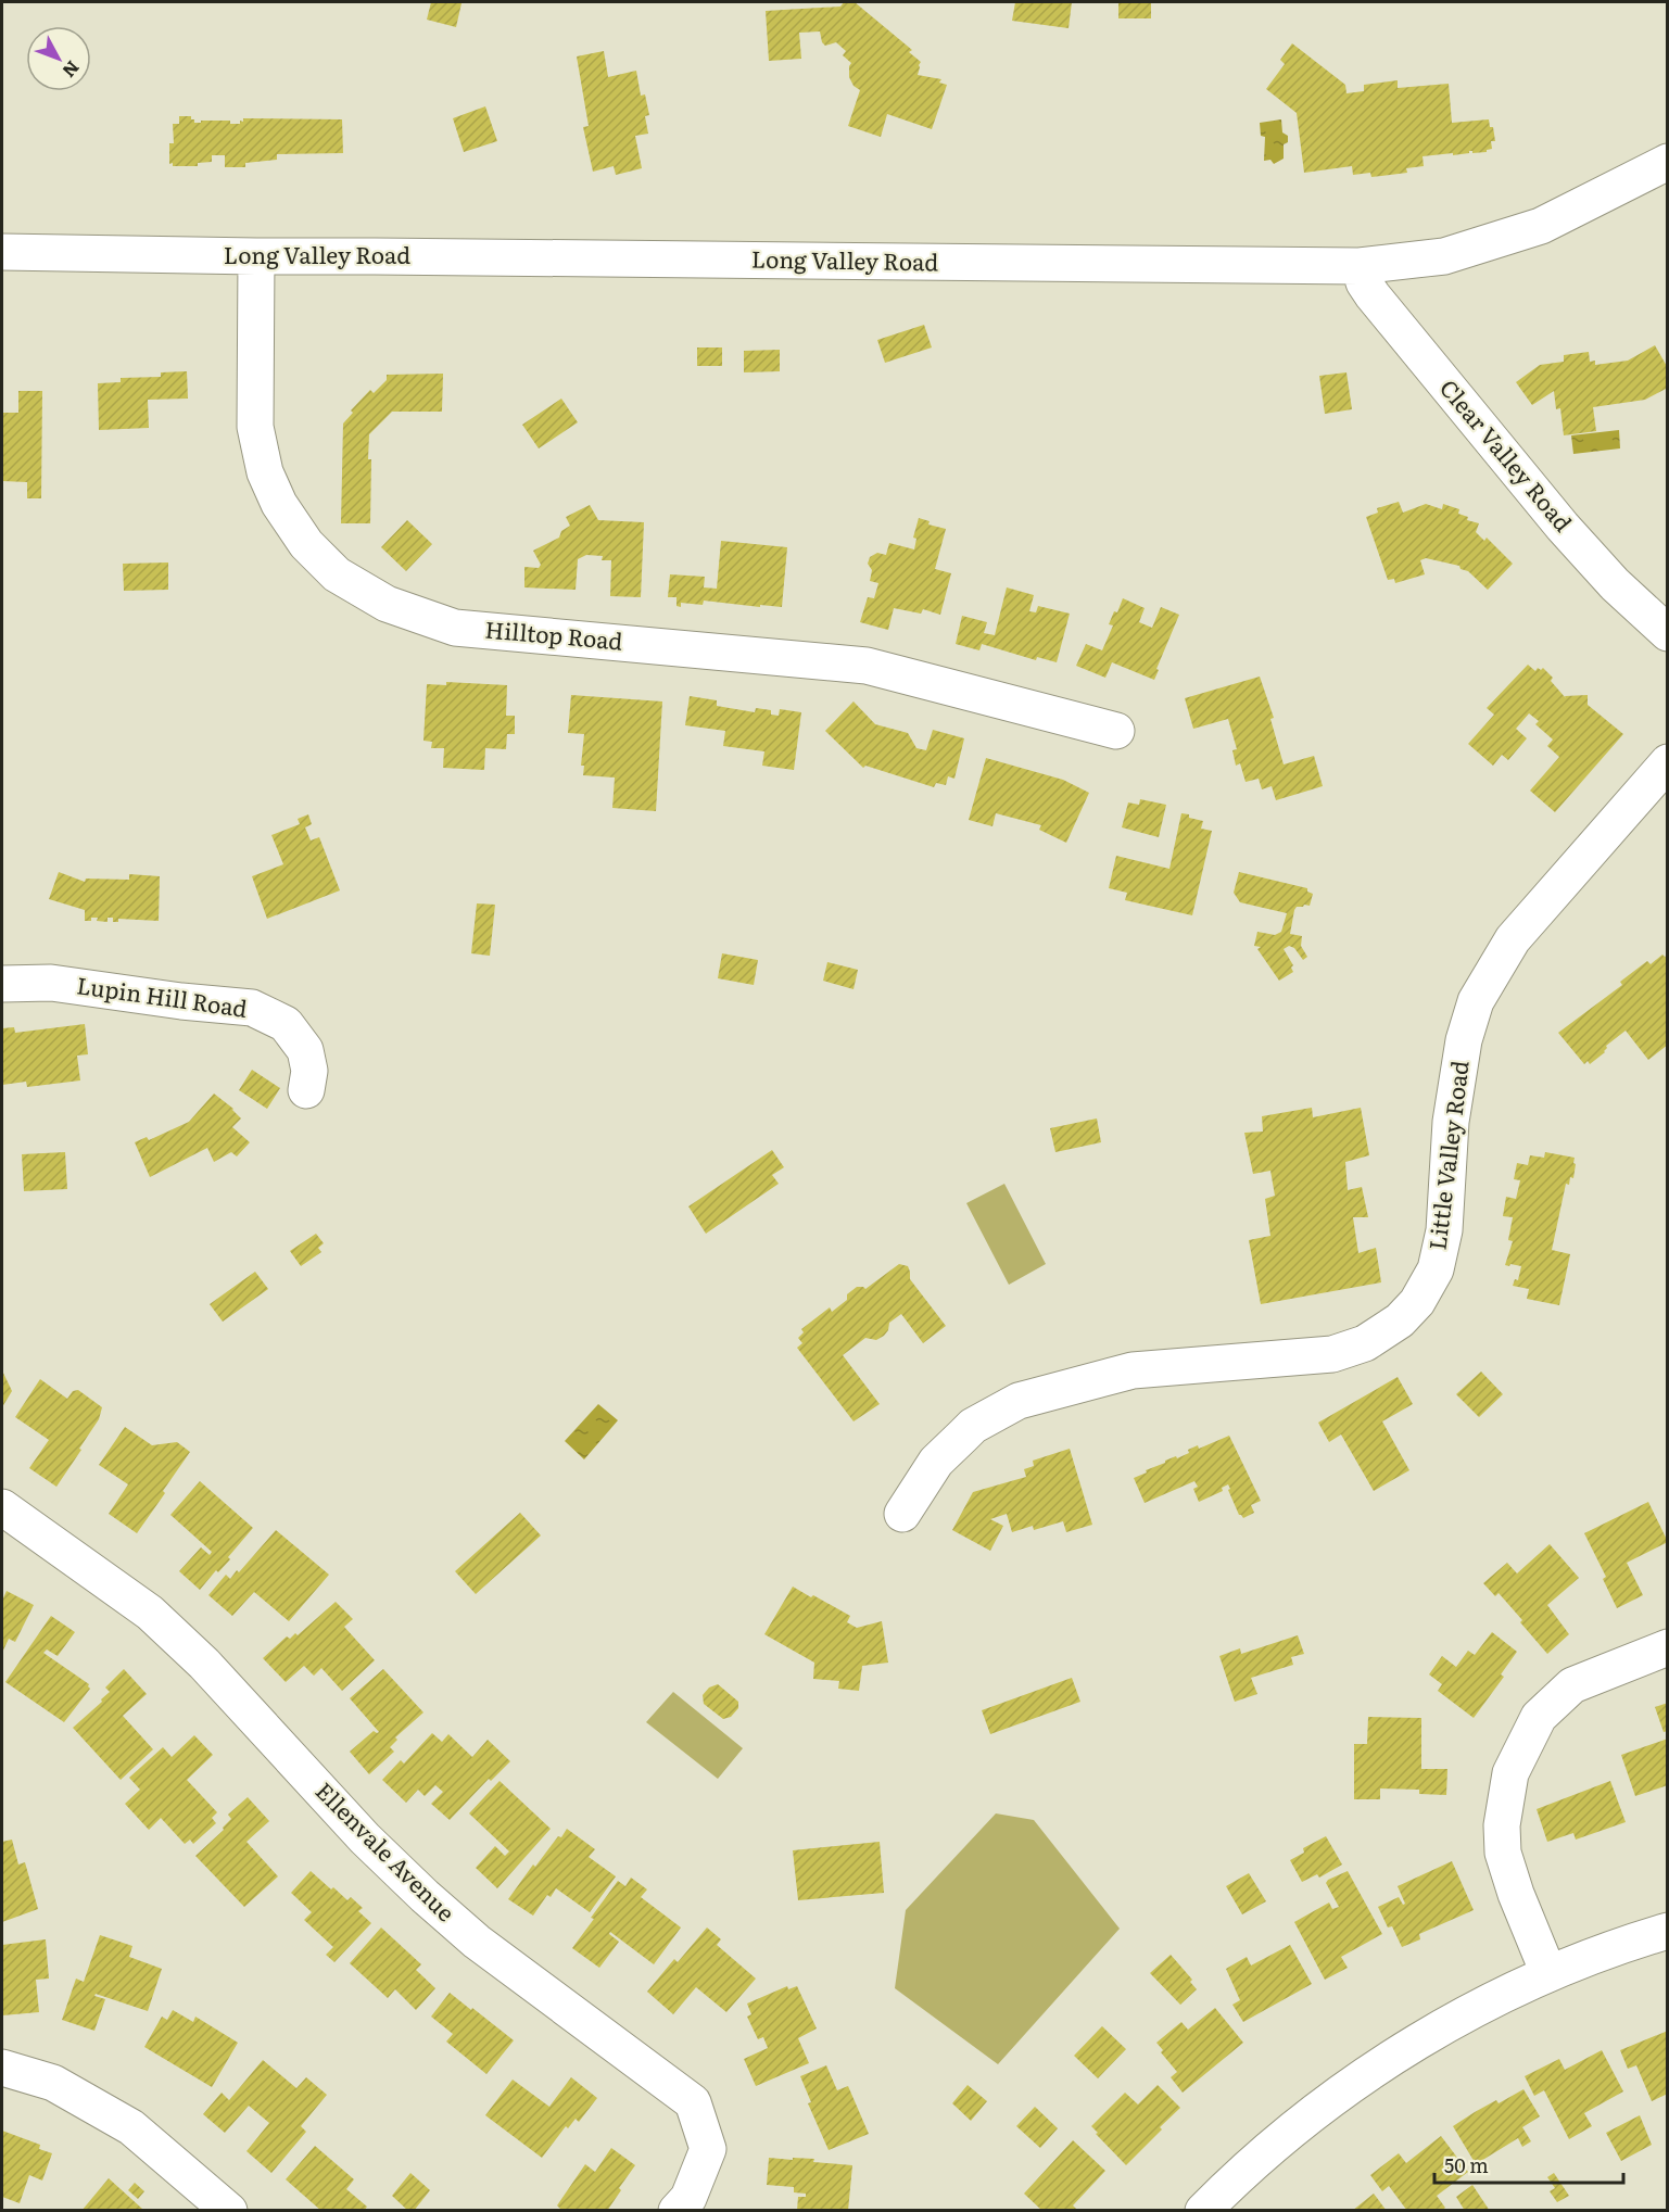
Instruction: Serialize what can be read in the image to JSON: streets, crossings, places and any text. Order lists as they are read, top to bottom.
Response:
{
  "streets": {
    "street": [
      "Long Valley Road",
      "Clear Valley Road",
      "Hilltop Road",
      "Lupin Hill Road",
      "Little Valley Road",
      "Ellenvale Avenue"
    ]
  },
  "crossings": [
    ["Long Valley Road", "Clear Valley Road"],
    ["Long Valley Road", "Hilltop Road"]
  ],
  "scale_bar": "50 m",
  "north": "bottom right"
}
